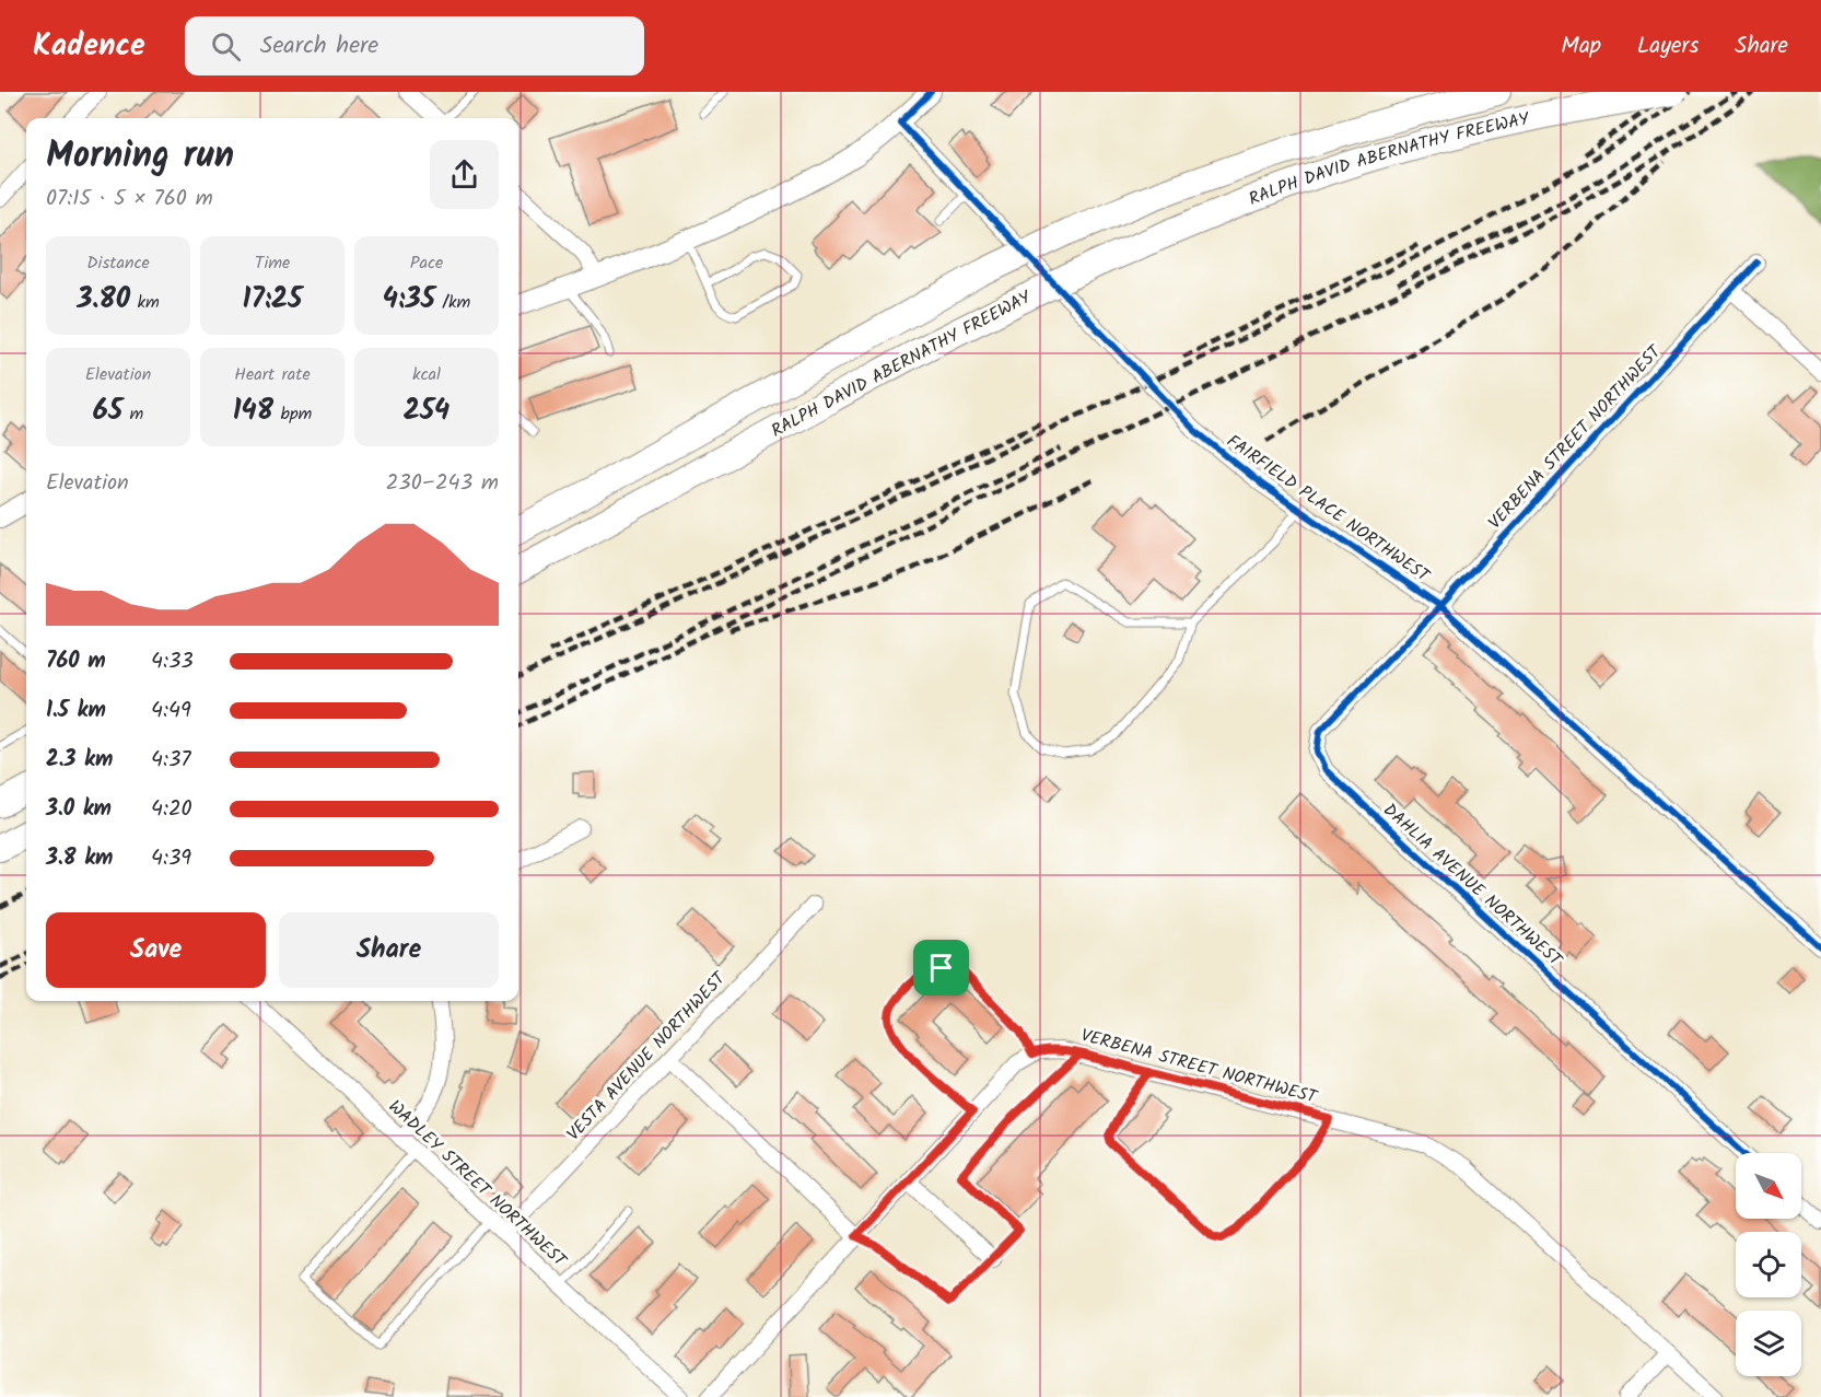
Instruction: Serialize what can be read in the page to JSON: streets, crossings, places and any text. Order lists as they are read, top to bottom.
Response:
{
  "streets": {
    "highway": ["RALPH DAVID ABERNATHY FREEWAY"],
    "street": [
      "VERBENA STREET NORTHWEST",
      "FAIRFIELD PLACE NORTHWEST",
      "DAHLIA AVENUE NORTHWEST",
      "VESTA AVENUE NORTHWEST",
      "WADLEY STREET NORTHWEST"
    ]
  },
  "crossings": [
    ["VERBENA STREET NORTHWEST", "FAIRFIELD PLACE NORTHWEST"],
    ["VERBENA STREET NORTHWEST", "DAHLIA AVENUE NORTHWEST"],
    ["FAIRFIELD PLACE NORTHWEST", "DAHLIA AVENUE NORTHWEST"],
    ["VESTA AVENUE NORTHWEST", "WADLEY STREET NORTHWEST"]
  ],
  "north": "bottom right",
  "page": {
    "header": "Kadence",
    "search": "Search here",
    "nav": ["Map", "Layers", "Share"],
    "heading": ["Morning run", "07:15 · 5 × 760 m"],
    "stats": [
      ["Distance", "3.80 km"],
      ["Time", "17:25"],
      ["Pace", "4:35 /km"],
      ["Elevation", "65 m"],
      ["Heart rate", "148 bpm"],
      ["kcal", "254"]
    ],
    "chart": ["Elevation", "230–243 m"],
    "list": [
      {
        "name": "760 m",
        "note": "4:33"
      },
      {
        "name": "1.5 km",
        "note": "4:49"
      },
      {
        "name": "2.3 km",
        "note": "4:37"
      },
      {
        "name": "3.0 km",
        "note": "4:20"
      },
      {
        "name": "3.8 km",
        "note": "4:39"
      }
    ],
    "buttons": ["Save", "Share"]
  }
}
